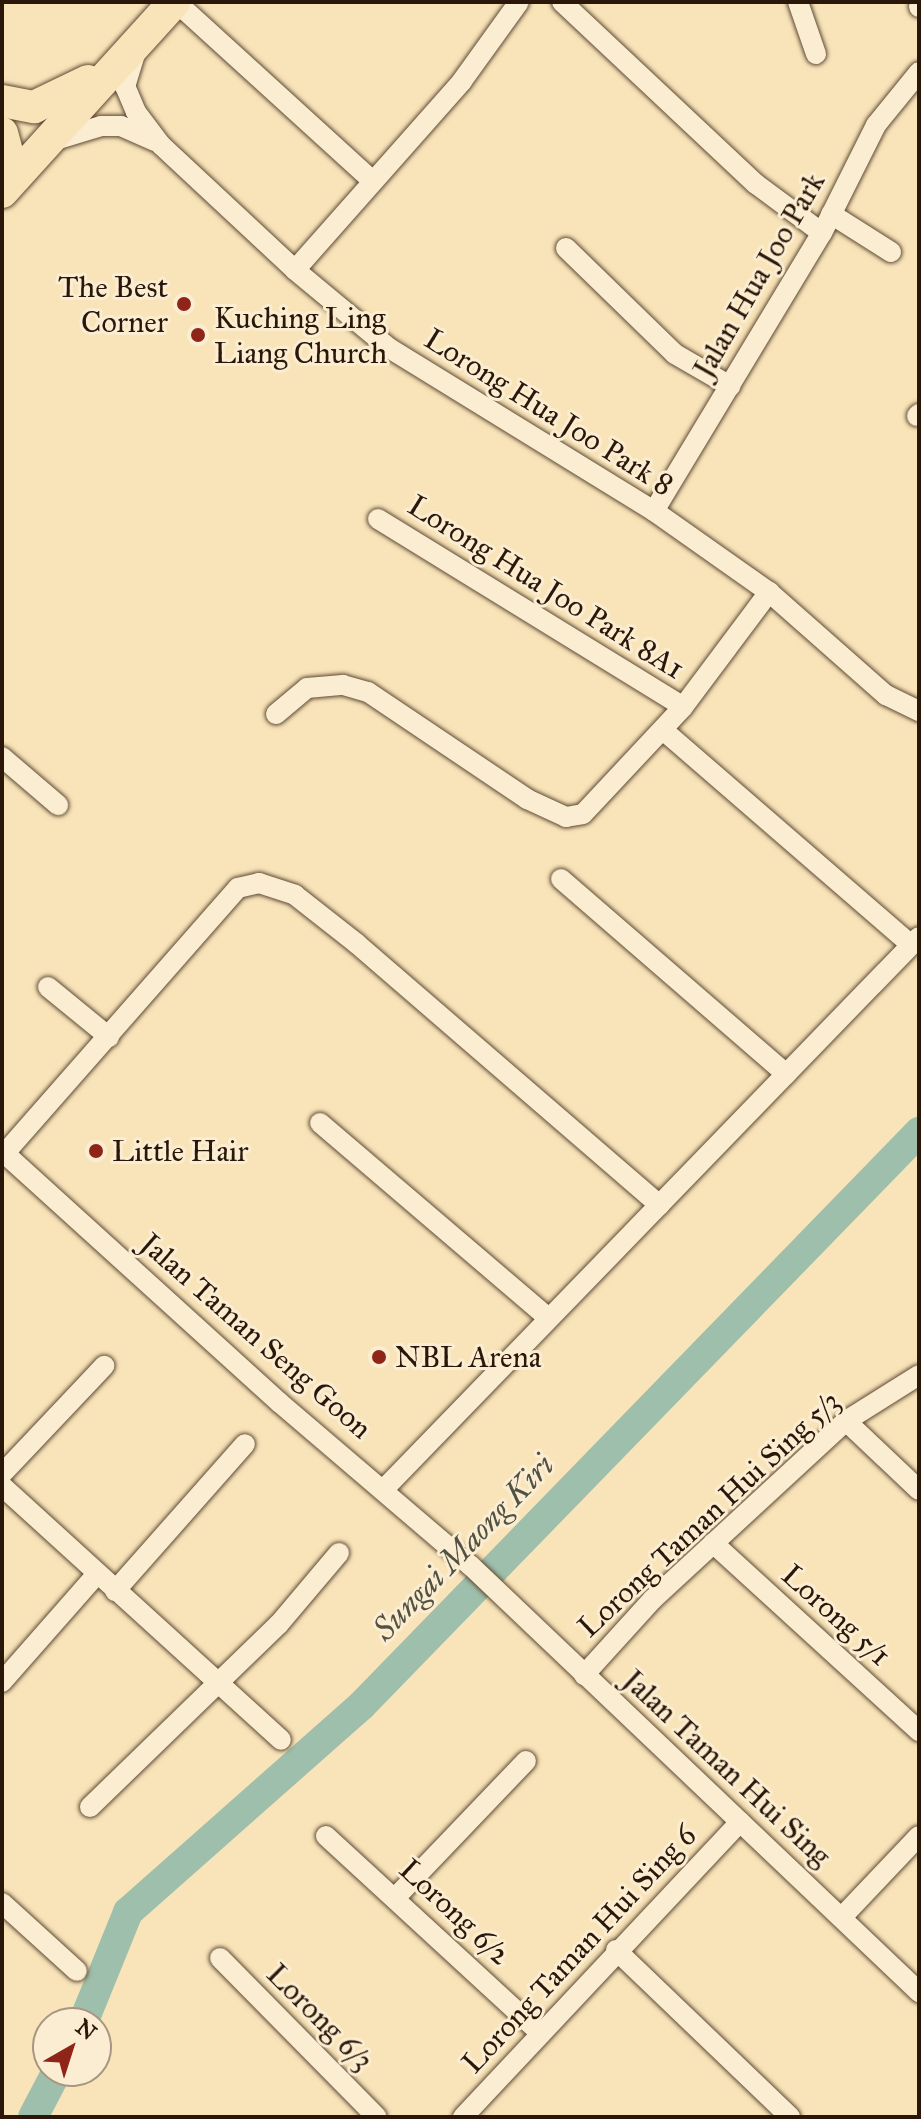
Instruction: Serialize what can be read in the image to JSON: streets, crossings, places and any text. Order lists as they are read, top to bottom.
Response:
{
  "streets": {
    "street": [
      "Jalan Hua Joo Park",
      "Lorong Hua Joo Park 8",
      "Lorong Hua Joo Park 8A1",
      "Jalan Taman Seng Goon",
      "Lorong Taman Hui Sing 5/3",
      "Lorong 5/1",
      "Jalan Taman Hui Sing",
      "Lorong 6/2",
      "Lorong Taman Hui Sing 6",
      "Lorong 6/3"
    ]
  },
  "crossings": [
    ["Jalan Hua Joo Park", "Lorong Hua Joo Park 8"],
    ["Jalan Taman Seng Goon", "Jalan Taman Hui Sing"],
    ["Lorong Taman Hui Sing 5/3", "Lorong 5/1"],
    ["Lorong Taman Hui Sing 5/3", "Jalan Taman Hui Sing"],
    ["Jalan Taman Hui Sing", "Lorong Taman Hui Sing 6"],
    ["Lorong 6/2", "Lorong Taman Hui Sing 6"]
  ],
  "water": ["Sungai Maong Kiri"],
  "places": [
    "The Best Corner",
    "Kuching Ling Liang Church",
    "Little Hair",
    "NBL Arena"
  ],
  "north": "top right"
}
